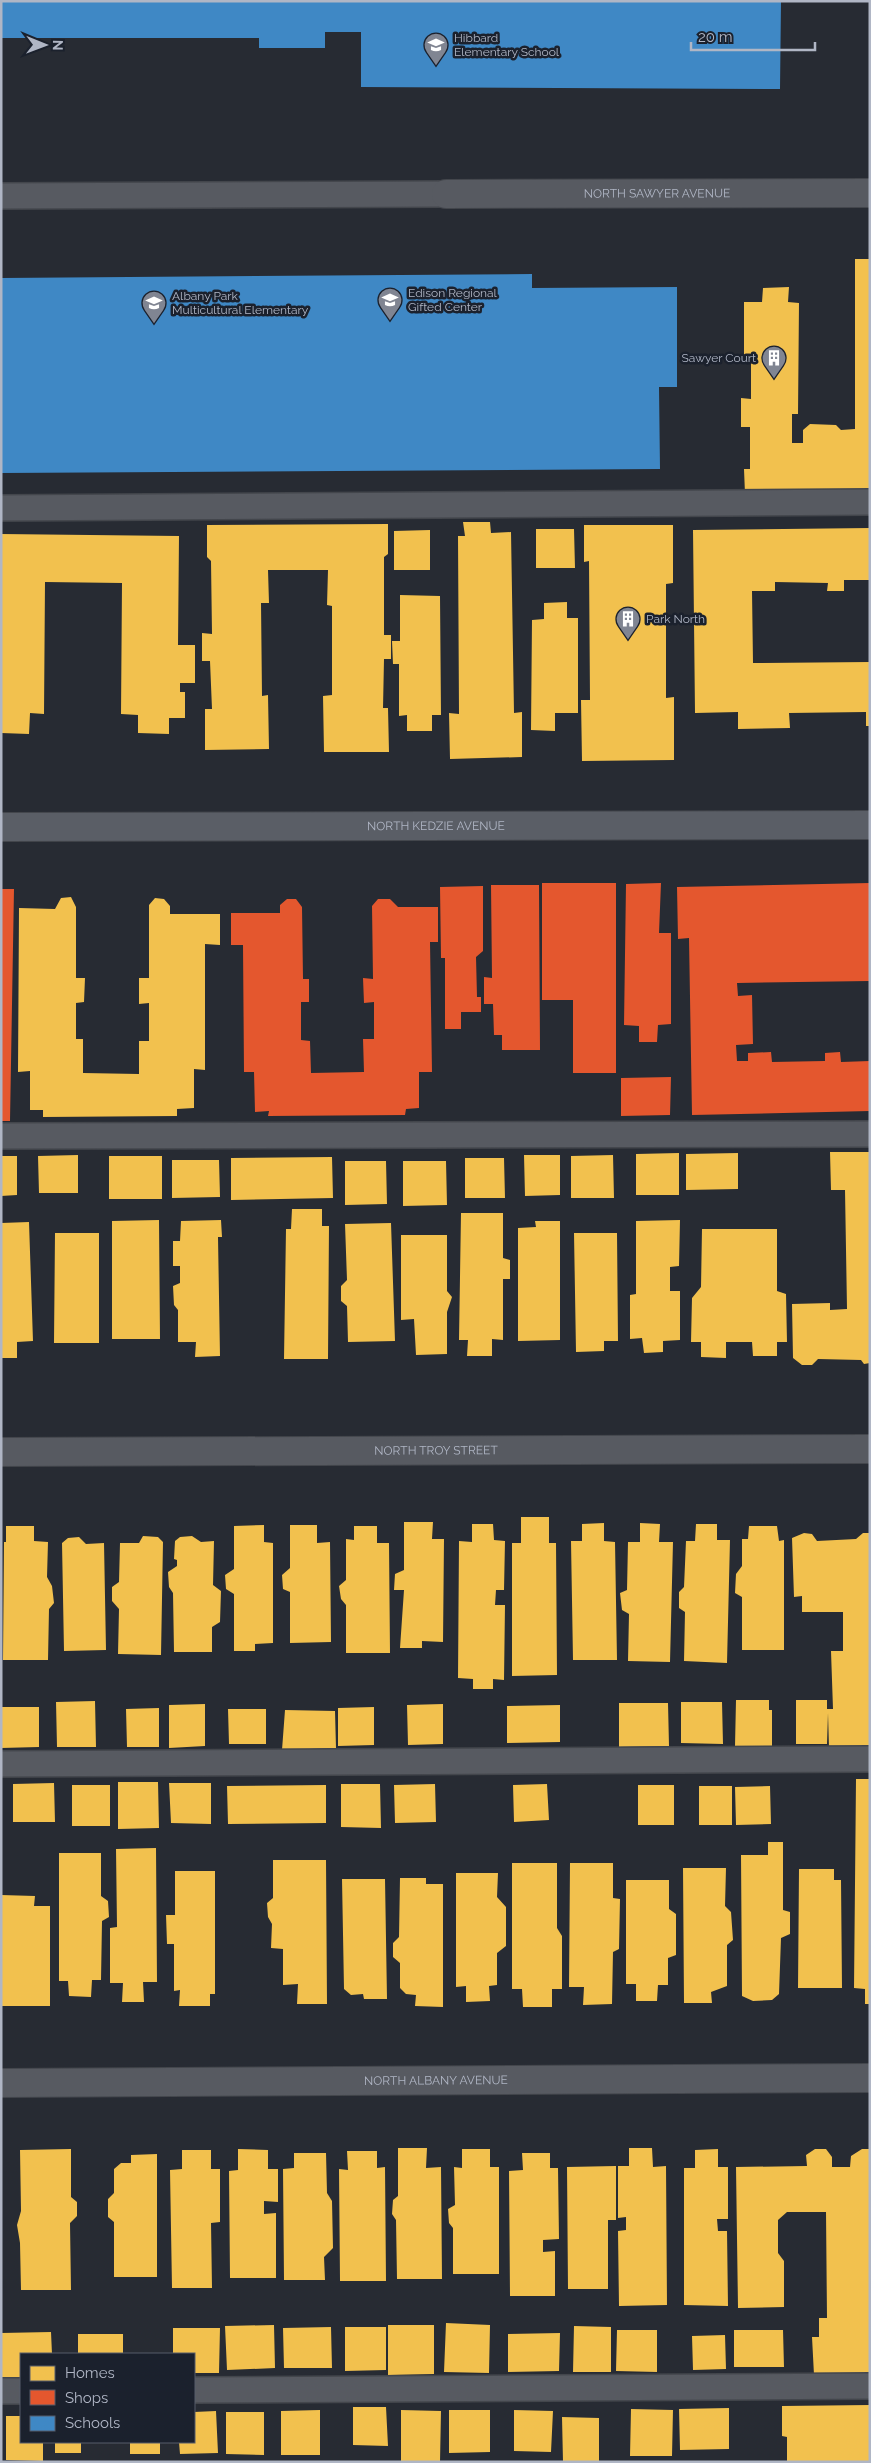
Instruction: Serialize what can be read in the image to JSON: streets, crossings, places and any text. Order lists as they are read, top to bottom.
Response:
{
  "streets": {
    "main road": ["NORTH KEDZIE AVENUE"],
    "street": ["NORTH SAWYER AVENUE", "NORTH TROY STREET", "NORTH ALBANY AVENUE"]
  },
  "places": {
    "school or university": ["Hibbard Elementary School", "Edison Regional Gifted Center", "Albany Park Multicultural Elementary"],
    "building": ["Sawyer Court", "Park North"]
  },
  "legend": ["Homes", "Shops", "Schools"],
  "scale_bar": "20 m",
  "north": "right"
}
